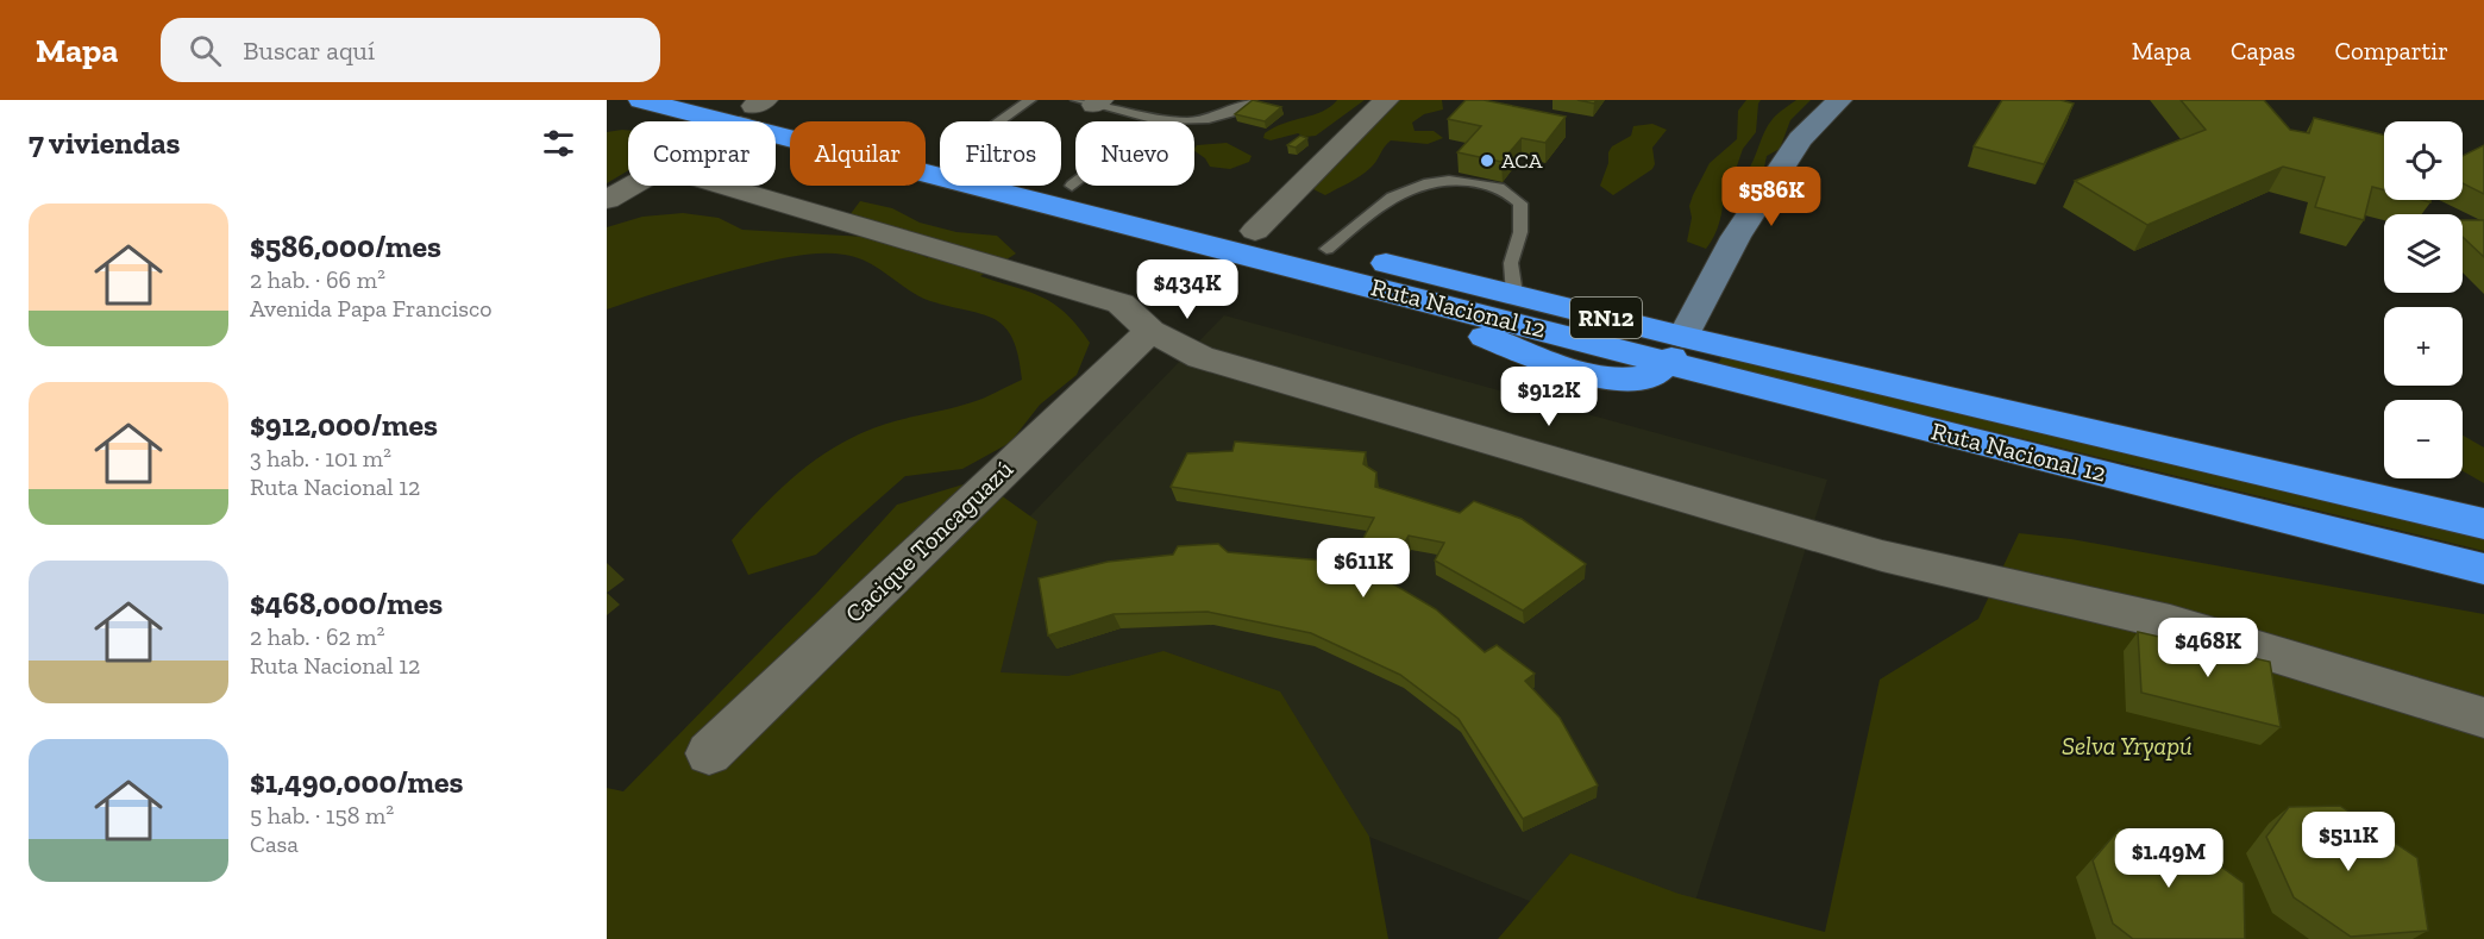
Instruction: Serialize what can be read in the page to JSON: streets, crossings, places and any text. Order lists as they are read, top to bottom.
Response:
{
  "streets": {
    "highway": ["Ruta Nacional 12", "RN12"],
    "street": ["Cacique Toncaguazú"]
  },
  "parks": ["Selva Yryapú"],
  "places": ["ACA"],
  "page": {
    "header": "Mapa",
    "search": "Buscar aquí",
    "nav": ["Mapa", "Capas", "Compartir"],
    "heading": "7 viviendas",
    "map_buttons": ["+", "−"],
    "chip": [
      "Comprar",
      "Alquilar",
      "Filtros",
      "Nuevo"
    ],
    "price": [
      "$586K",
      "$434K",
      "$912K",
      "$611K",
      "$468K",
      "$511K",
      "$1.49M"
    ],
    "list": [
      {
        "name": "$586,000/mes",
        "note": "2 hab. · 66 m² · Avenida Papa Francisco"
      },
      {
        "name": "$912,000/mes",
        "note": "3 hab. · 101 m² · Ruta Nacional 12"
      },
      {
        "name": "$468,000/mes",
        "note": "2 hab. · 62 m² · Ruta Nacional 12"
      },
      {
        "name": "$1,490,000/mes",
        "note": "5 hab. · 158 m² · Casa"
      }
    ]
  }
}
